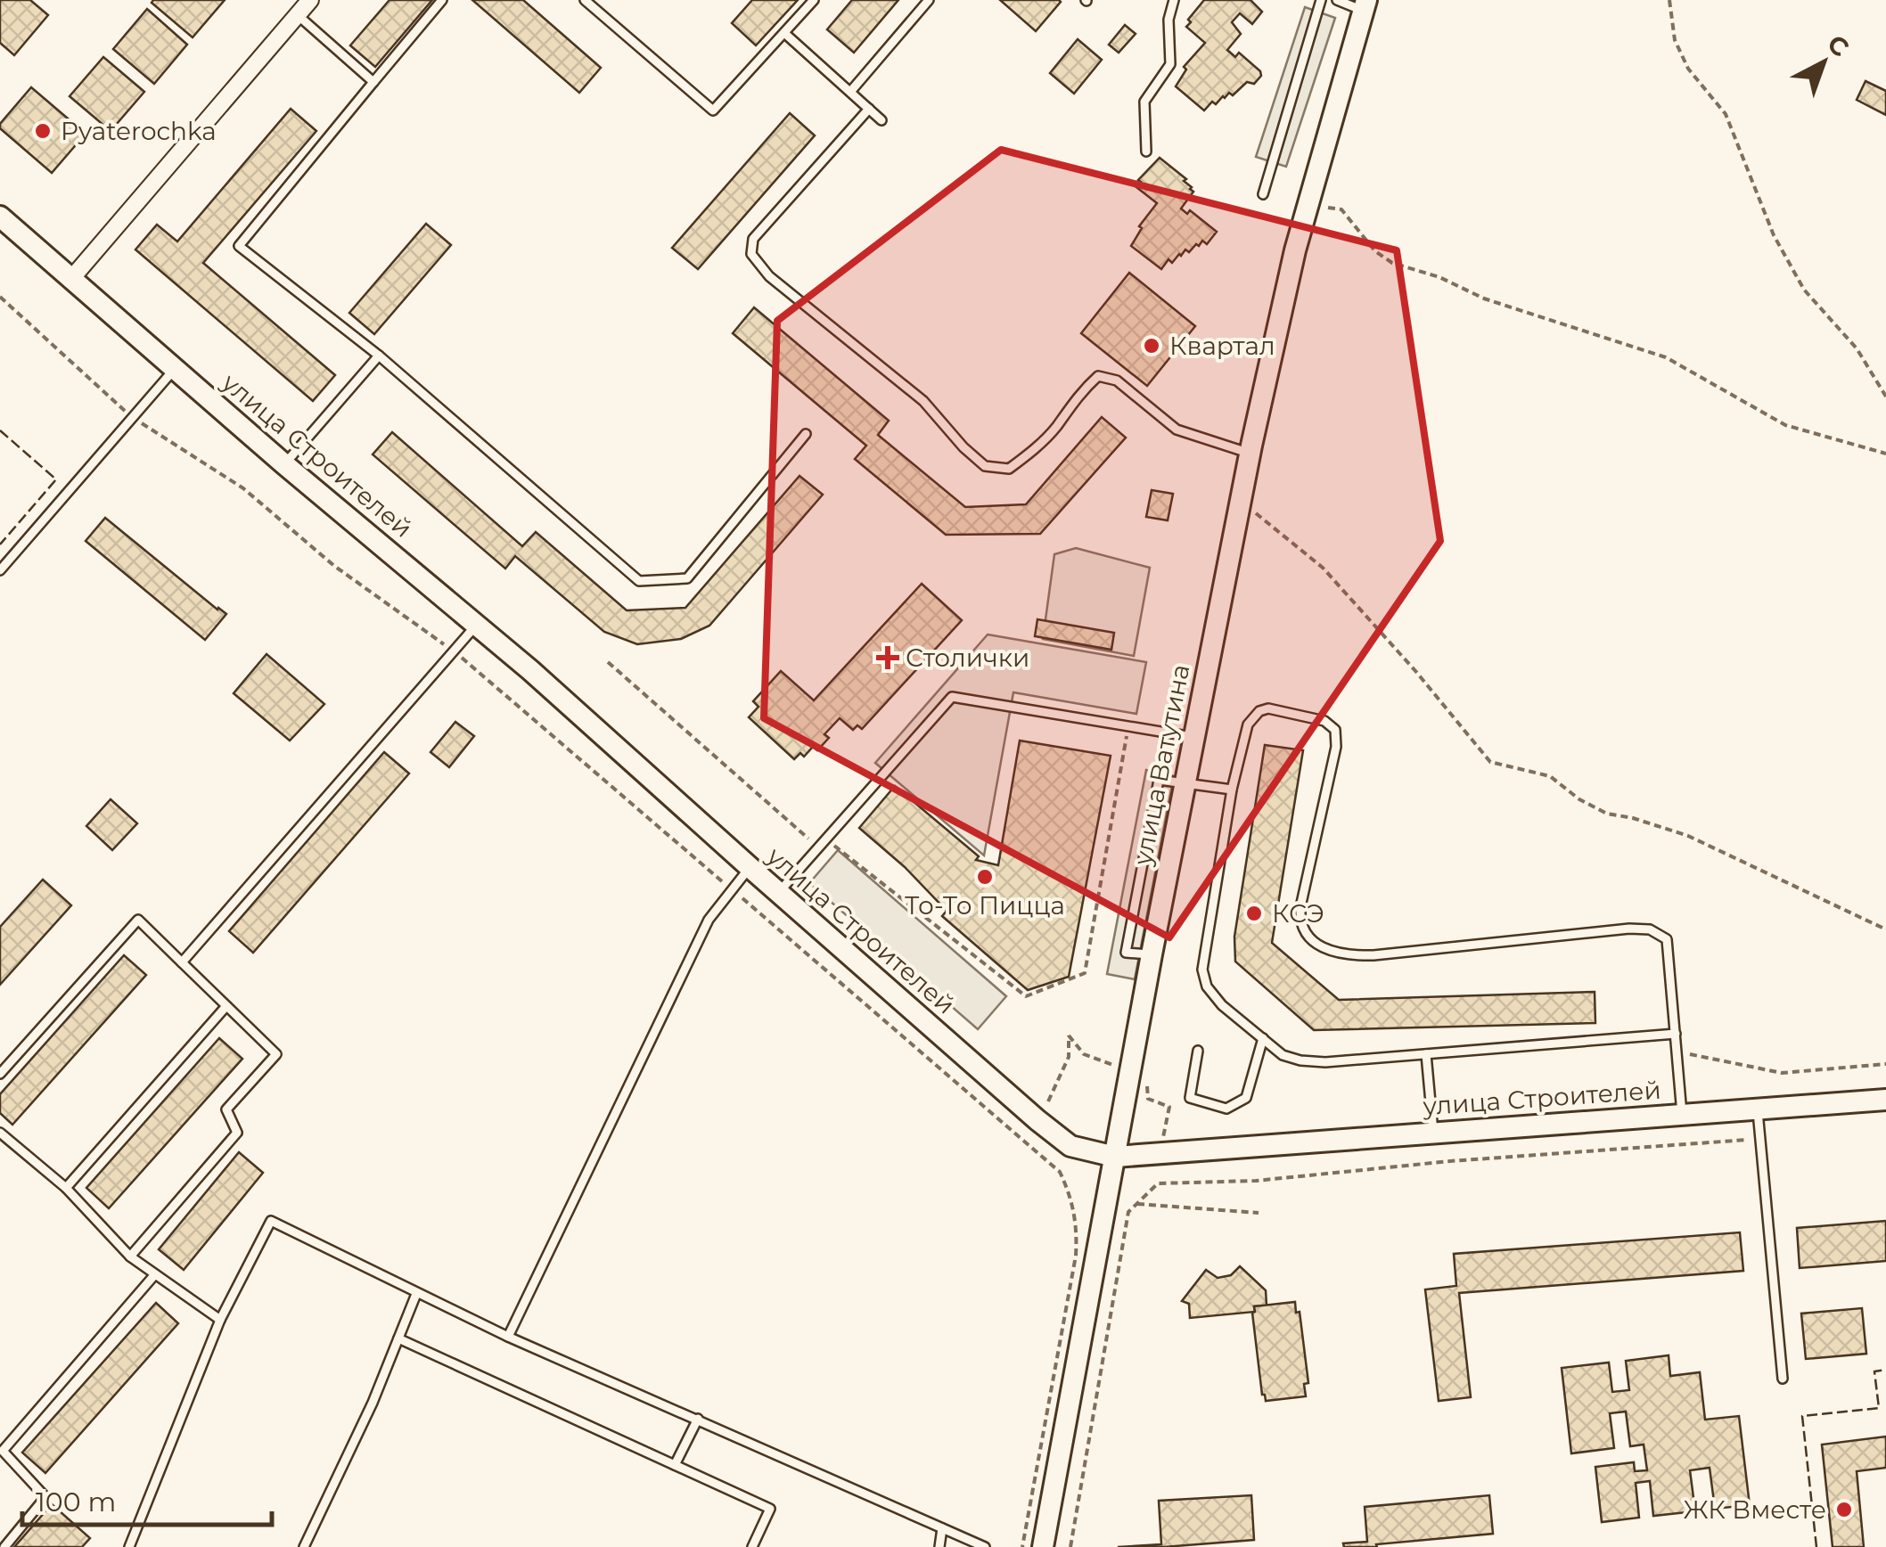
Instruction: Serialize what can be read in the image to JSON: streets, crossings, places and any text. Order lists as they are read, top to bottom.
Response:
{
  "streets": {
    "street": ["улица Строителей", "улица Ватутина"]
  },
  "crossings": [
    ["улица Строителей", "улица Ватутина"]
  ],
  "places": {
    "other": [
      "Pyaterochka",
      "Квартал",
      "То-То Пицца",
      "КСЭ",
      "ЖК Вместе"
    ],
    "health": ["Столички"]
  },
  "scale_bar": "100 m",
  "north": "top right"
}
